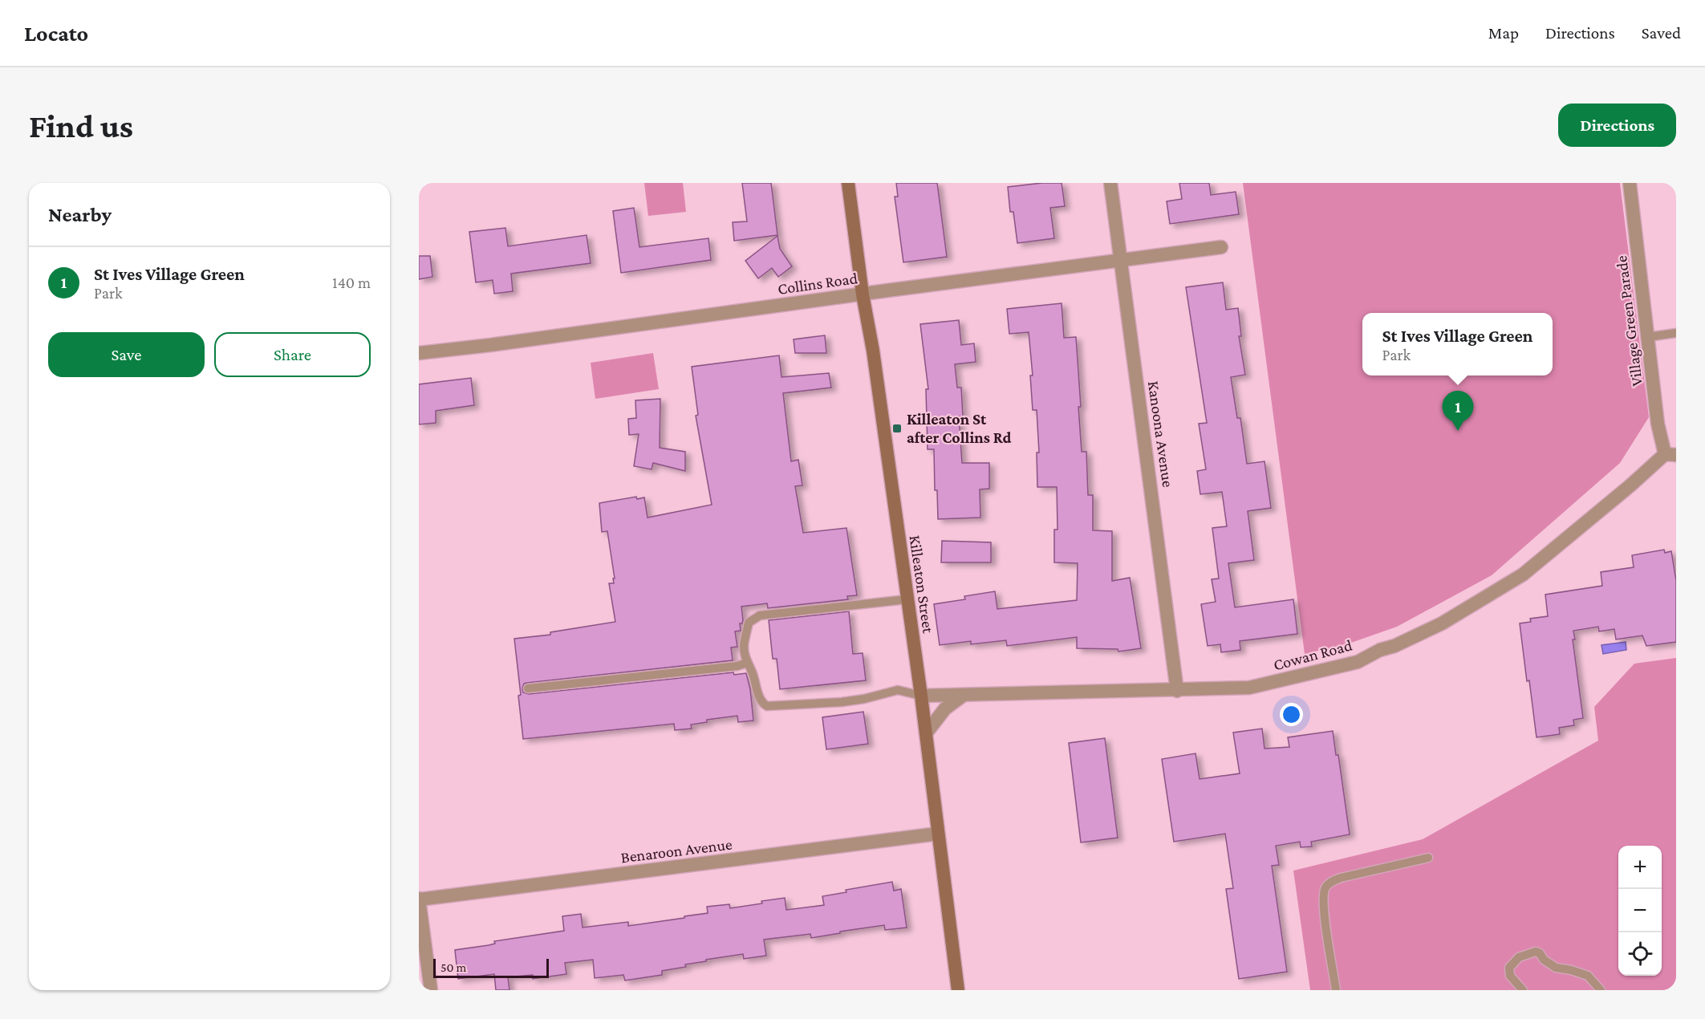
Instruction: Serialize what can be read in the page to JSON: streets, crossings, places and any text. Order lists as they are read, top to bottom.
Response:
{
  "streets": {
    "main road": ["Killeaton Street"],
    "street": [
      "Collins Road",
      "Village Green Parade",
      "Kanoona Avenue",
      "Cowan Road",
      "Benaroon Avenue"
    ]
  },
  "crossings": [
    ["Collins Road", "Kanoona Avenue"],
    ["Collins Road", "Killeaton Street"],
    ["Village Green Parade", "Cowan Road"],
    ["Kanoona Avenue", "Cowan Road"],
    ["Killeaton Street", "Cowan Road"],
    ["Killeaton Street", "Benaroon Avenue"]
  ],
  "places": {
    "transit": ["Killeaton St after Collins Rd"]
  },
  "scale_bar": "50 m",
  "page": {
    "header": "Locato",
    "nav": ["Map", "Directions", "Saved"],
    "buttons": [
      "Directions",
      ["Save", "Share"]
    ],
    "title": "Find us",
    "heading": "Nearby",
    "list": [
      {
        "mark": "1",
        "name": "St Ives Village Green",
        "note": "Park",
        "value": "140 m"
      }
    ],
    "popup": ["St Ives Village Green", "Park"],
    "pins": "1",
    "map_buttons": ["+", "−"],
    "scale": "50 m"
  }
}
